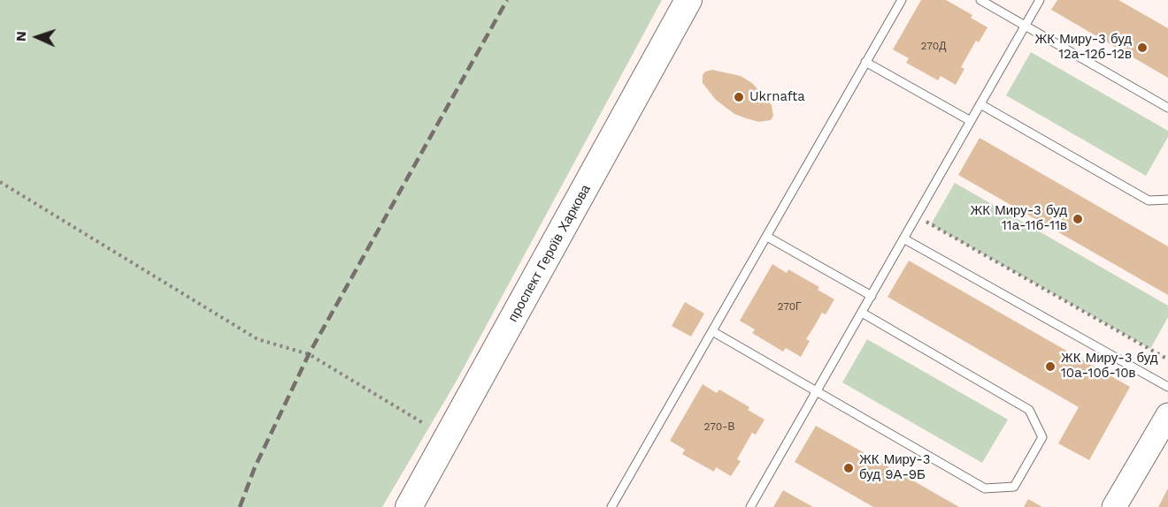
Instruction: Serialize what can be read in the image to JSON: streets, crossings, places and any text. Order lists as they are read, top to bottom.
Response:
{
  "streets": {
    "main road": ["проспект Героїв Харкова"]
  },
  "places": [
    "ЖК Миру-3 буд 12а-12б-12в",
    "Ukrnafta",
    "ЖК Миру-3 буд 11а-11б-11в",
    "ЖК Миру-3 буд 10а-10б-10в",
    "ЖК Миру-3 буд 9А-9Б"
  ],
  "house_numbers": ["270Д", "270Г", "270-В"],
  "north": "left"
}
